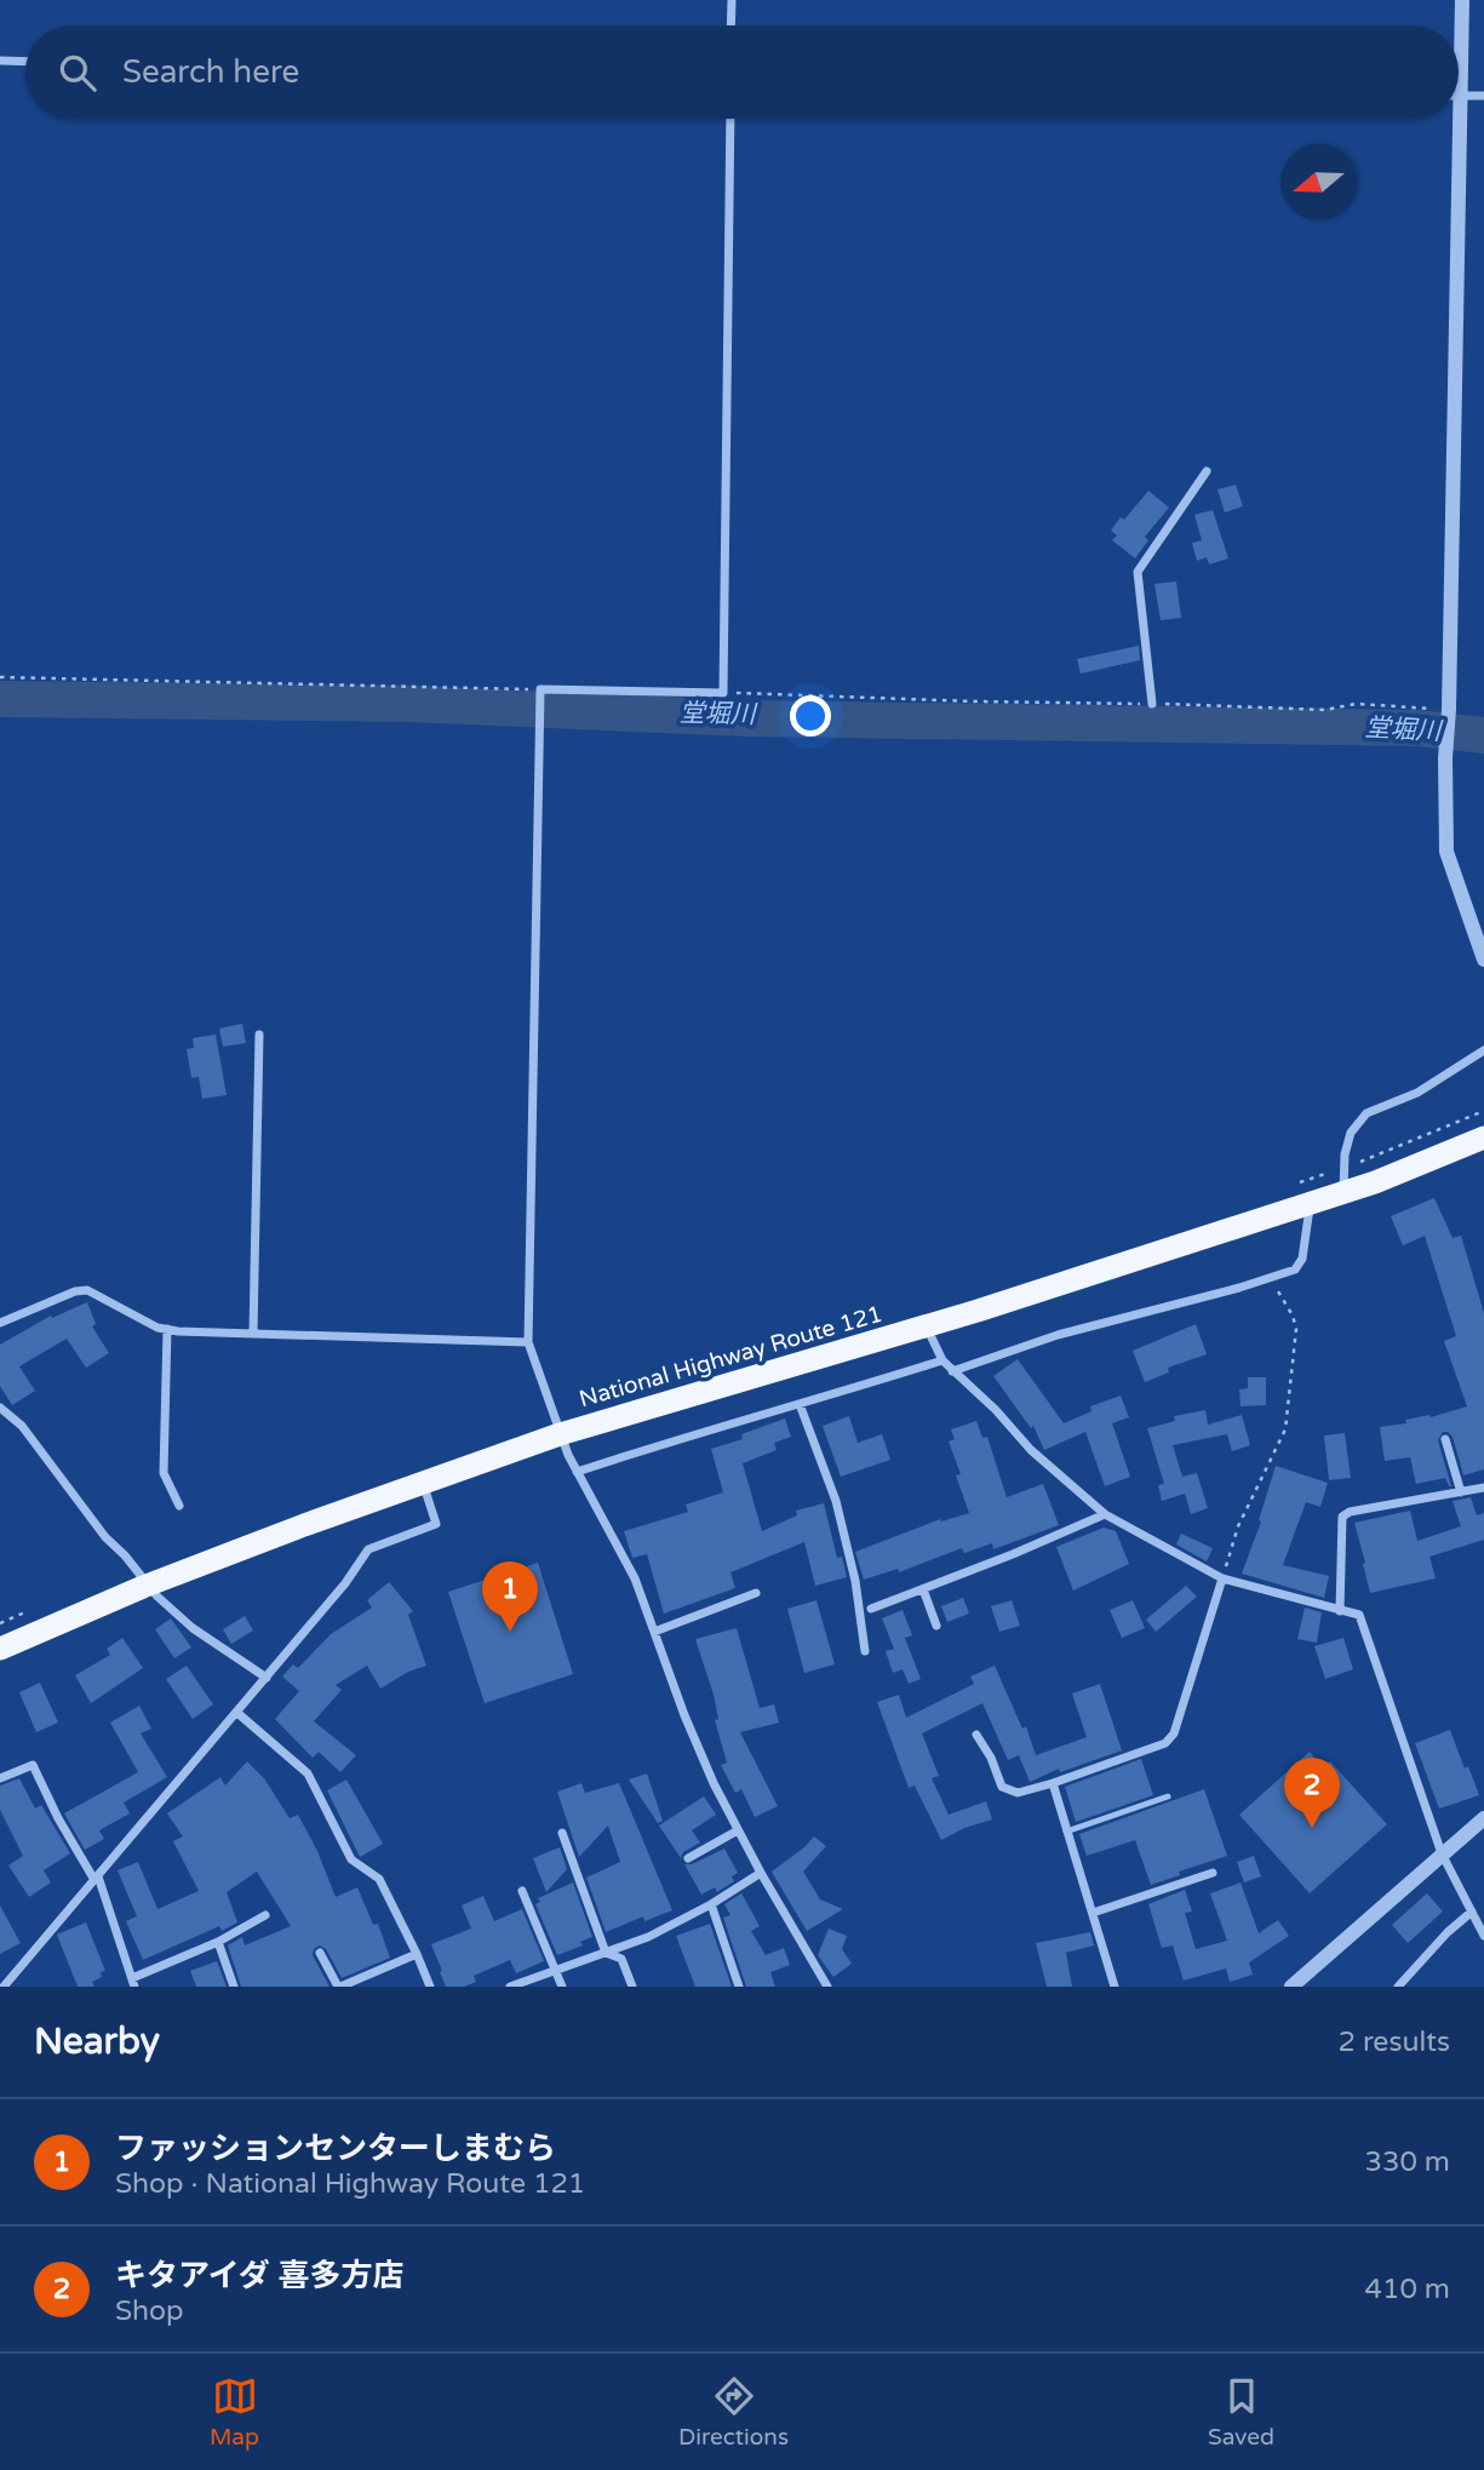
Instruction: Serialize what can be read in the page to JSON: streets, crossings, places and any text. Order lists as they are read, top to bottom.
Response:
{
  "streets": {
    "highway": ["National Highway Route 121"]
  },
  "water": ["堂堀川"],
  "north": "left",
  "page": {
    "search": "Search here",
    "pins": ["1", "2"],
    "heading": ["Nearby", "2 results"],
    "list": [
      {
        "mark": "1",
        "name": "ファッションセンターしまむら",
        "note": "Shop · National Highway Route 121",
        "value": "330 m"
      },
      {
        "mark": "2",
        "name": "キタアイダ 喜多方店",
        "note": "Shop",
        "value": "410 m"
      }
    ],
    "nav": ["Map", "Directions", "Saved"]
  }
}
